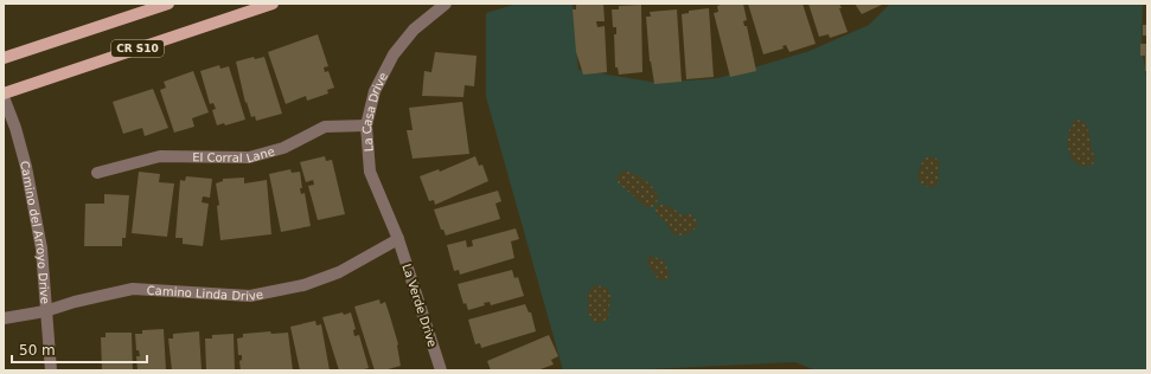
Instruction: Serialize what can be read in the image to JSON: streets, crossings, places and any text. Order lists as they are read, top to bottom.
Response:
{
  "streets": {
    "main road": ["CR S10"],
    "street": [
      "La Casa Drive",
      "El Corral Lane",
      "Camino del Arroyo Drive",
      "Camino Linda Drive",
      "La Verde Drive"
    ]
  },
  "crossings": [
    ["La Casa Drive", "El Corral Lane"],
    ["La Casa Drive", "Camino Linda Drive"],
    ["La Casa Drive", "La Verde Drive"],
    ["Camino del Arroyo Drive", "Camino Linda Drive"],
    ["Camino Linda Drive", "La Verde Drive"]
  ],
  "scale_bar": "50 m"
}
